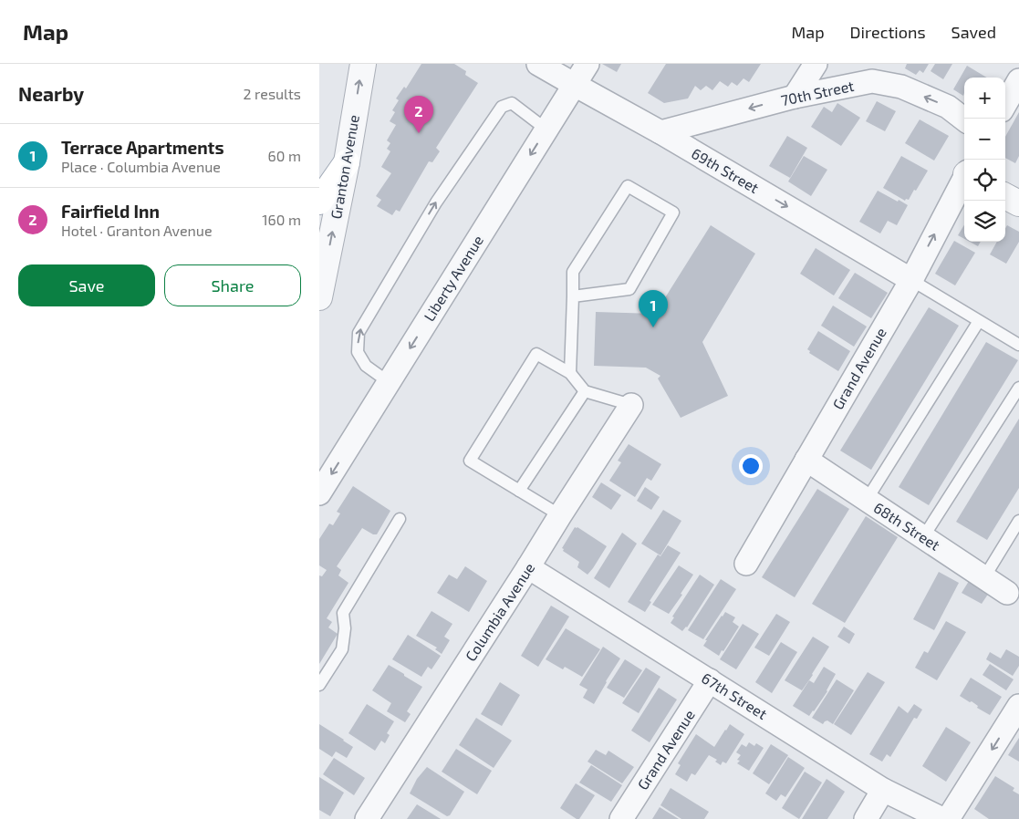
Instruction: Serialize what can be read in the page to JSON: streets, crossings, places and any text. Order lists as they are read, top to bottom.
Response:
{
  "streets": {
    "street": [
      "70th Street",
      "Granton Avenue",
      "69th Street",
      "Liberty Avenue",
      "Grand Avenue",
      "68th Street",
      "Columbia Avenue",
      "67th Street"
    ]
  },
  "crossings": [
    ["70th Street", "69th Street"],
    ["69th Street", "Liberty Avenue"],
    ["69th Street", "Grand Avenue"],
    ["Grand Avenue", "68th Street"],
    ["Grand Avenue", "67th Street"],
    ["Columbia Avenue", "67th Street"]
  ],
  "one_way": [
    "70th Street",
    "Granton Avenue",
    "69th Street",
    "Liberty Avenue"
  ],
  "page": {
    "header": "Map",
    "nav": ["Map", "Directions", "Saved"],
    "heading": ["Nearby", "2 results"],
    "map_buttons": ["+", "−"],
    "pins": ["2", "1"],
    "list": [
      {
        "mark": "1",
        "name": "Terrace Apartments",
        "note": "Place · Columbia Avenue",
        "value": "60 m"
      },
      {
        "mark": "2",
        "name": "Fairfield Inn",
        "note": "Hotel · Granton Avenue",
        "value": "160 m"
      }
    ],
    "buttons": ["Save", "Share"]
  }
}
